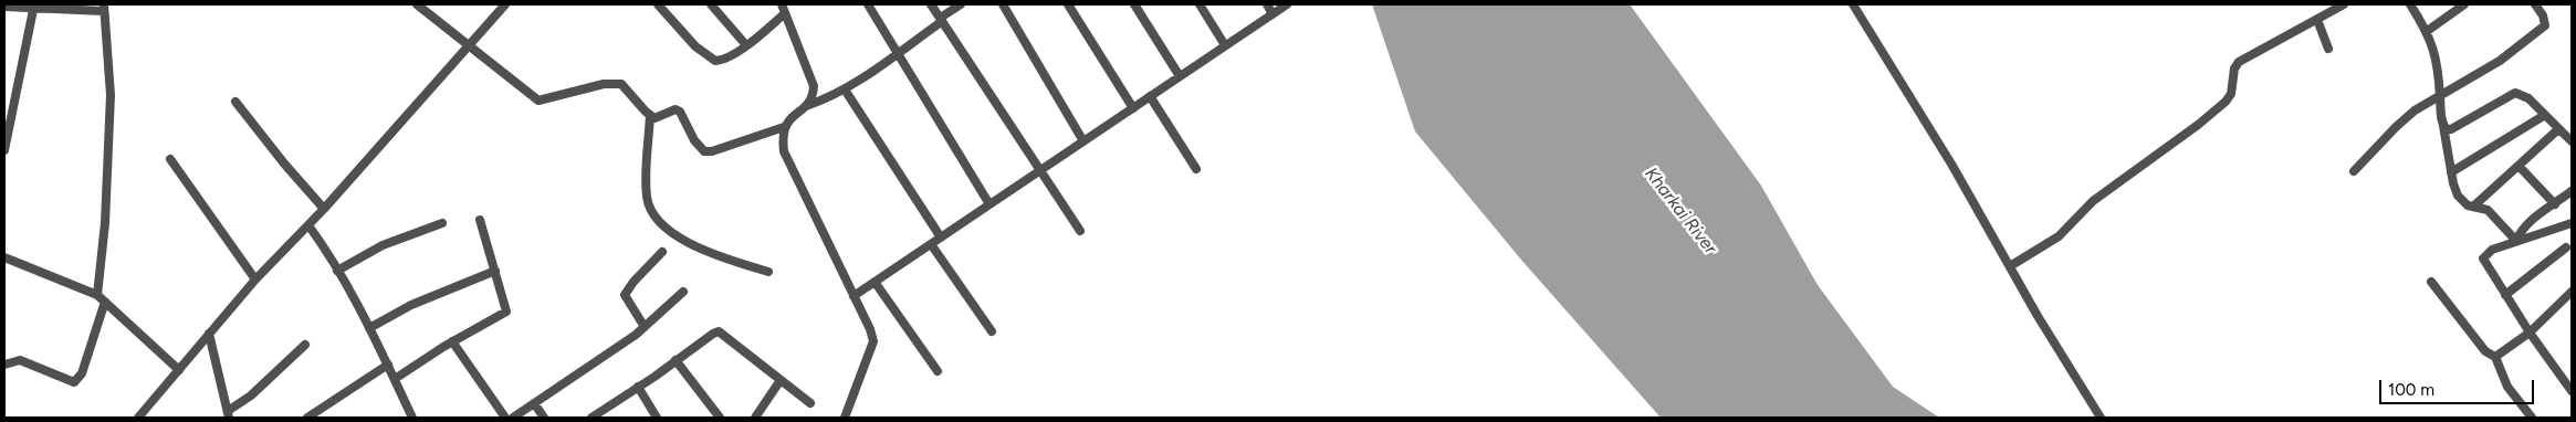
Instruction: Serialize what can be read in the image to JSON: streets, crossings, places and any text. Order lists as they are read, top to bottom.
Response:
{
  "water": ["Kharkai River"],
  "scale_bar": "100 m"
}
